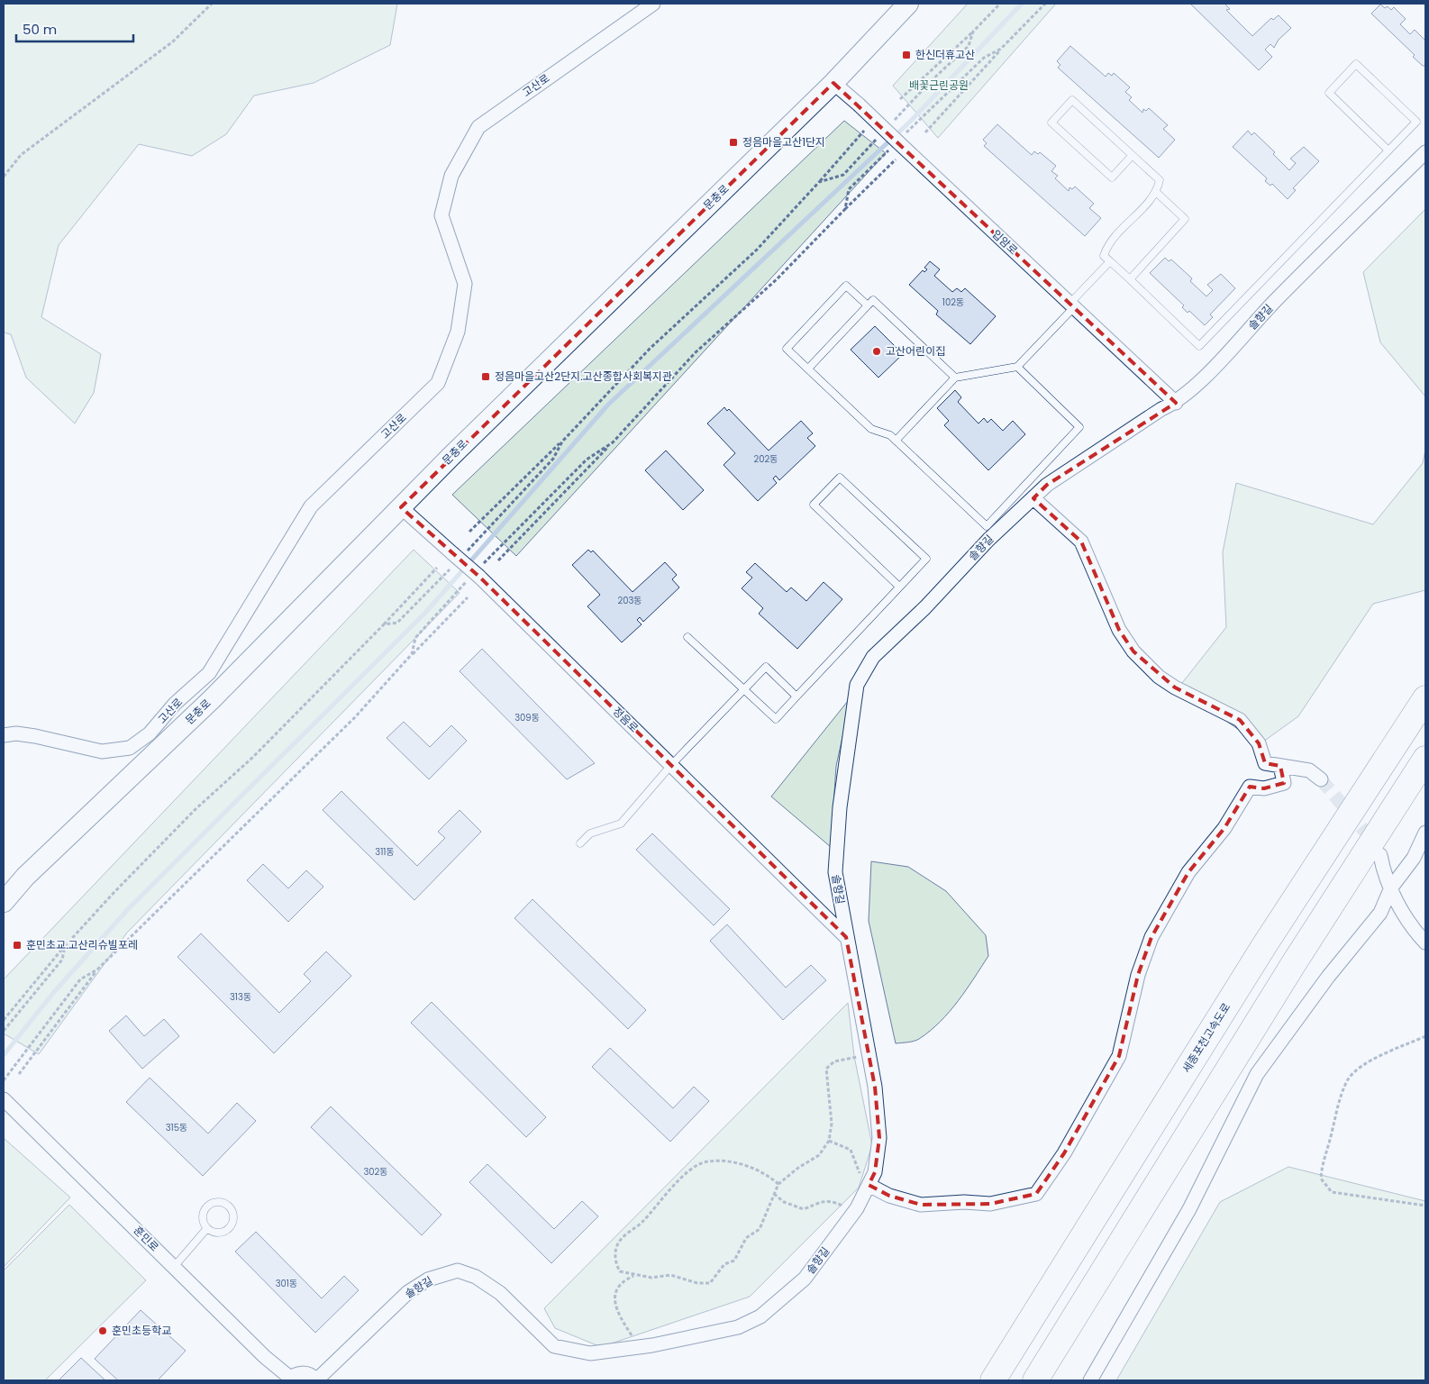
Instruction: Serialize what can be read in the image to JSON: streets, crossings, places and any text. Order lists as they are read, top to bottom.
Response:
{
  "streets": {
    "highway": ["세종포천고속도로"],
    "street": [
      "고산로",
      "문충로",
      "입암로",
      "솔향길",
      "정음로",
      "훈민로"
    ]
  },
  "crossings": [
    ["문충로", "입암로"],
    ["문충로", "정음로"],
    ["입암로", "솔향길"],
    ["솔향길", "정음로"],
    ["솔향길", "훈민로"]
  ],
  "parks": ["배꽃근린공원"],
  "places": {
    "transit": [
      "한신더휴고산",
      "정음마을고산1단지",
      "정음마을고산2단지.고산종합사회복지관",
      "훈민초교.고산리슈빌포레"
    ],
    "other": ["고산어린이집", "훈민초등학교"]
  },
  "house_numbers": [
    "102동",
    "202동",
    "203동",
    "309동",
    "311동",
    "313동",
    "315동",
    "302동",
    "301동"
  ],
  "scale_bar": "50 m"
}
